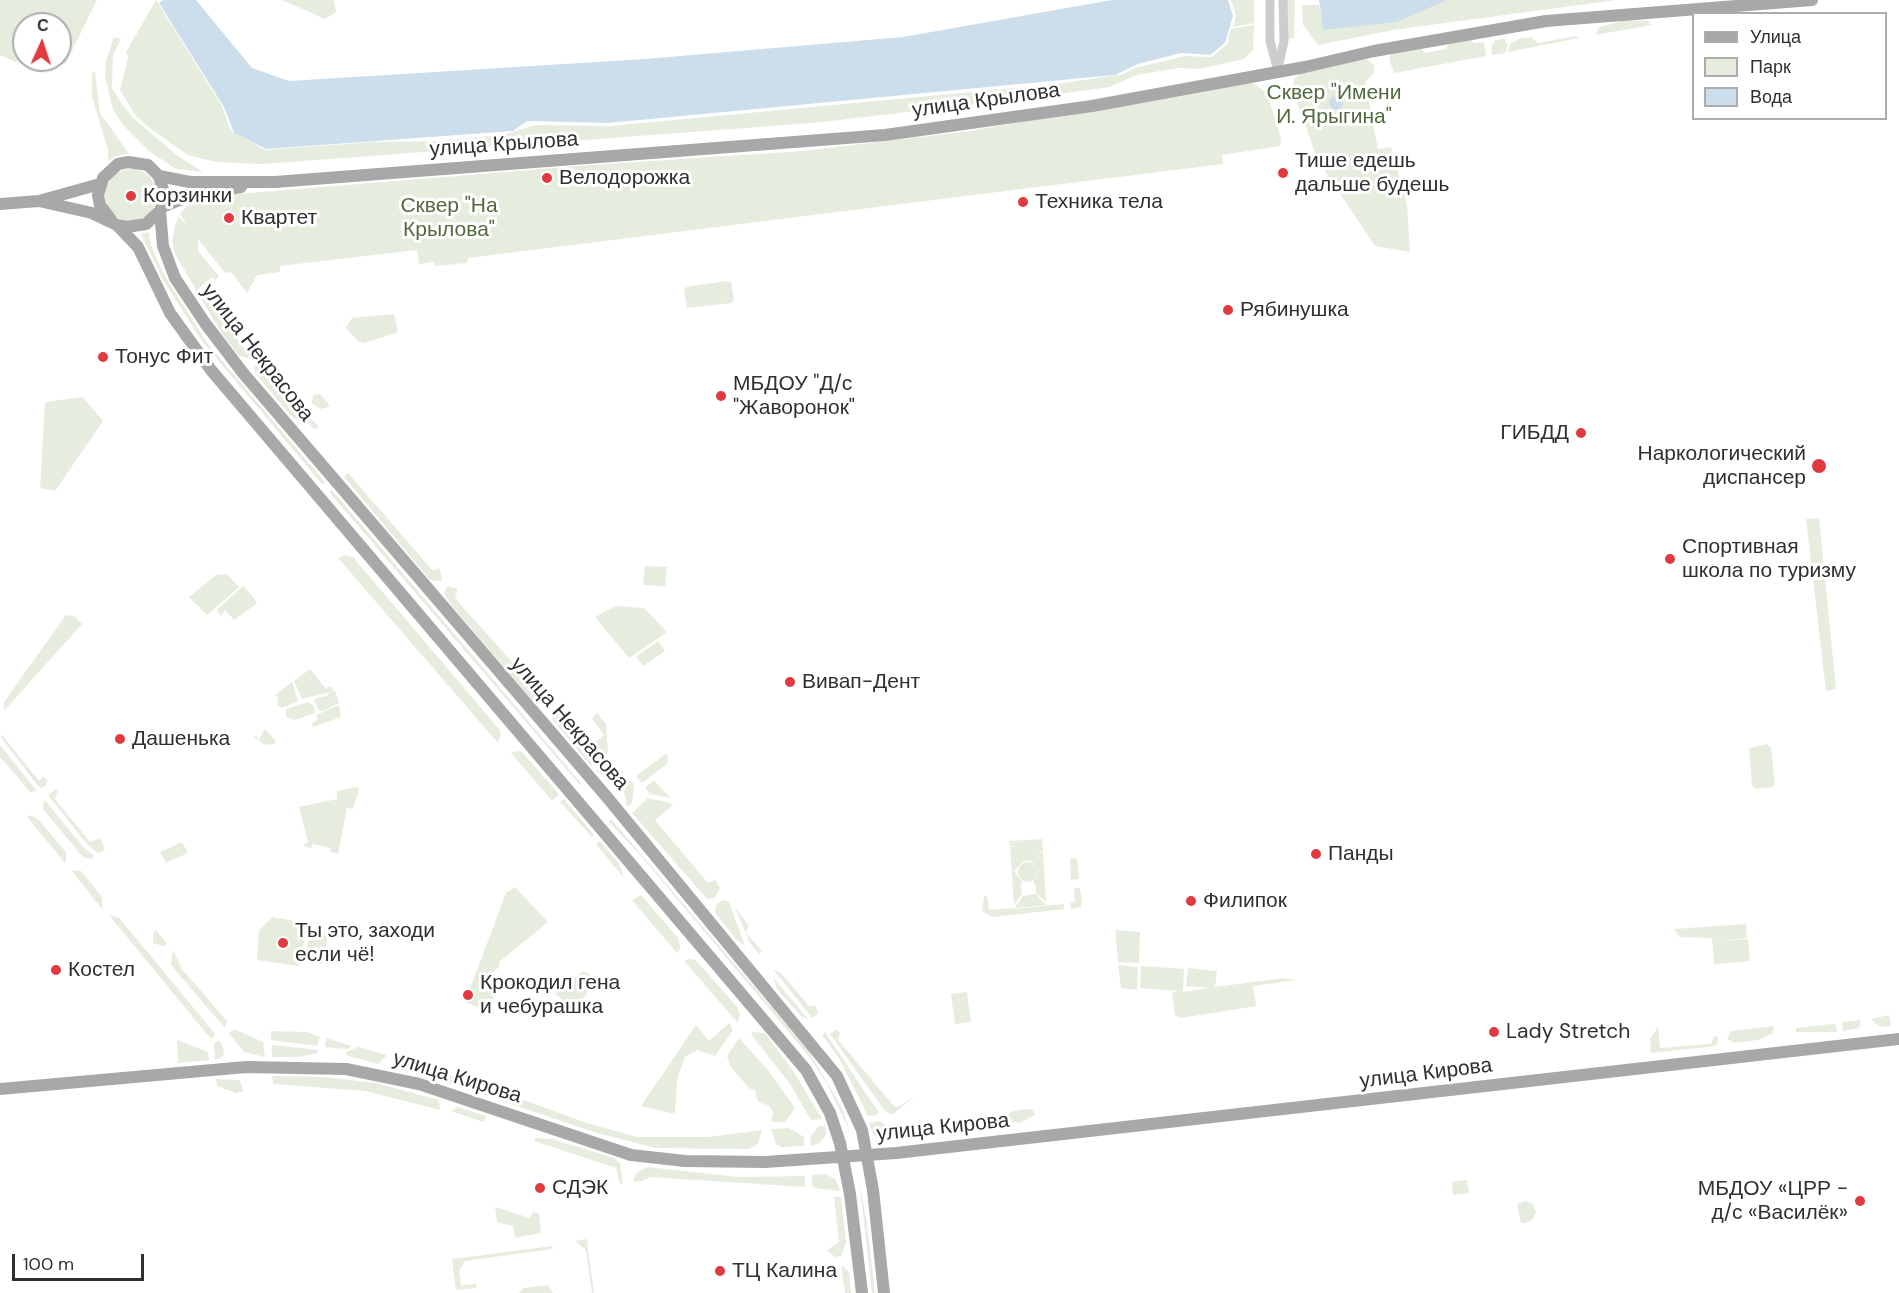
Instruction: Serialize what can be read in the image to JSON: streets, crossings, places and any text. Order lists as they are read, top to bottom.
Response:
{
  "streets": {
    "main road": ["улица Крылова", "улица Некрасова", "улица Кирова"]
  },
  "crossings": [
    ["улица Крылова", "улица Некрасова"],
    ["улица Некрасова", "улица Кирова"]
  ],
  "parks": ["Сквер \"Имени И. Ярыгина\"", "Сквер \"На Крылова\""],
  "places": [
    "Тише едешь дальше будешь",
    "Велодорожка",
    "Корзинки",
    "Техника тела",
    "Квартет",
    "Рябинушка",
    "Тонус Фит",
    "МБДОУ \"Д/с \"Жаворонок\"",
    "ГИБДД",
    "Наркологический диспансер",
    "Спортивная школа по туризму",
    "Вивап-Дент",
    "Дашенька",
    "Панды",
    "Филипок",
    "Ты это, заходи если чё!",
    "Костел",
    "Крокодил гена и чебурашка",
    "Lady Stretch",
    "СДЭК",
    "МБДОУ «ЦРР - д/с «Василёк»",
    "ТЦ Калина"
  ],
  "legend": ["Улица", "Парк", "Вода"],
  "scale_bar": "100 m",
  "north": "top"
}
